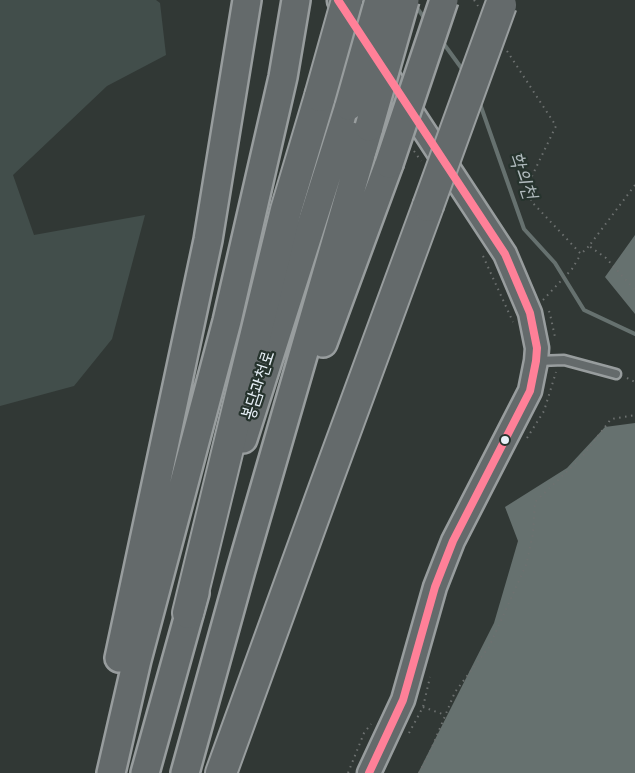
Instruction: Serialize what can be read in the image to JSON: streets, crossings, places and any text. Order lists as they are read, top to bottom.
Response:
{
  "streets": {
    "highway": ["봉담과천로"]
  },
  "water": ["학의천"]
}
